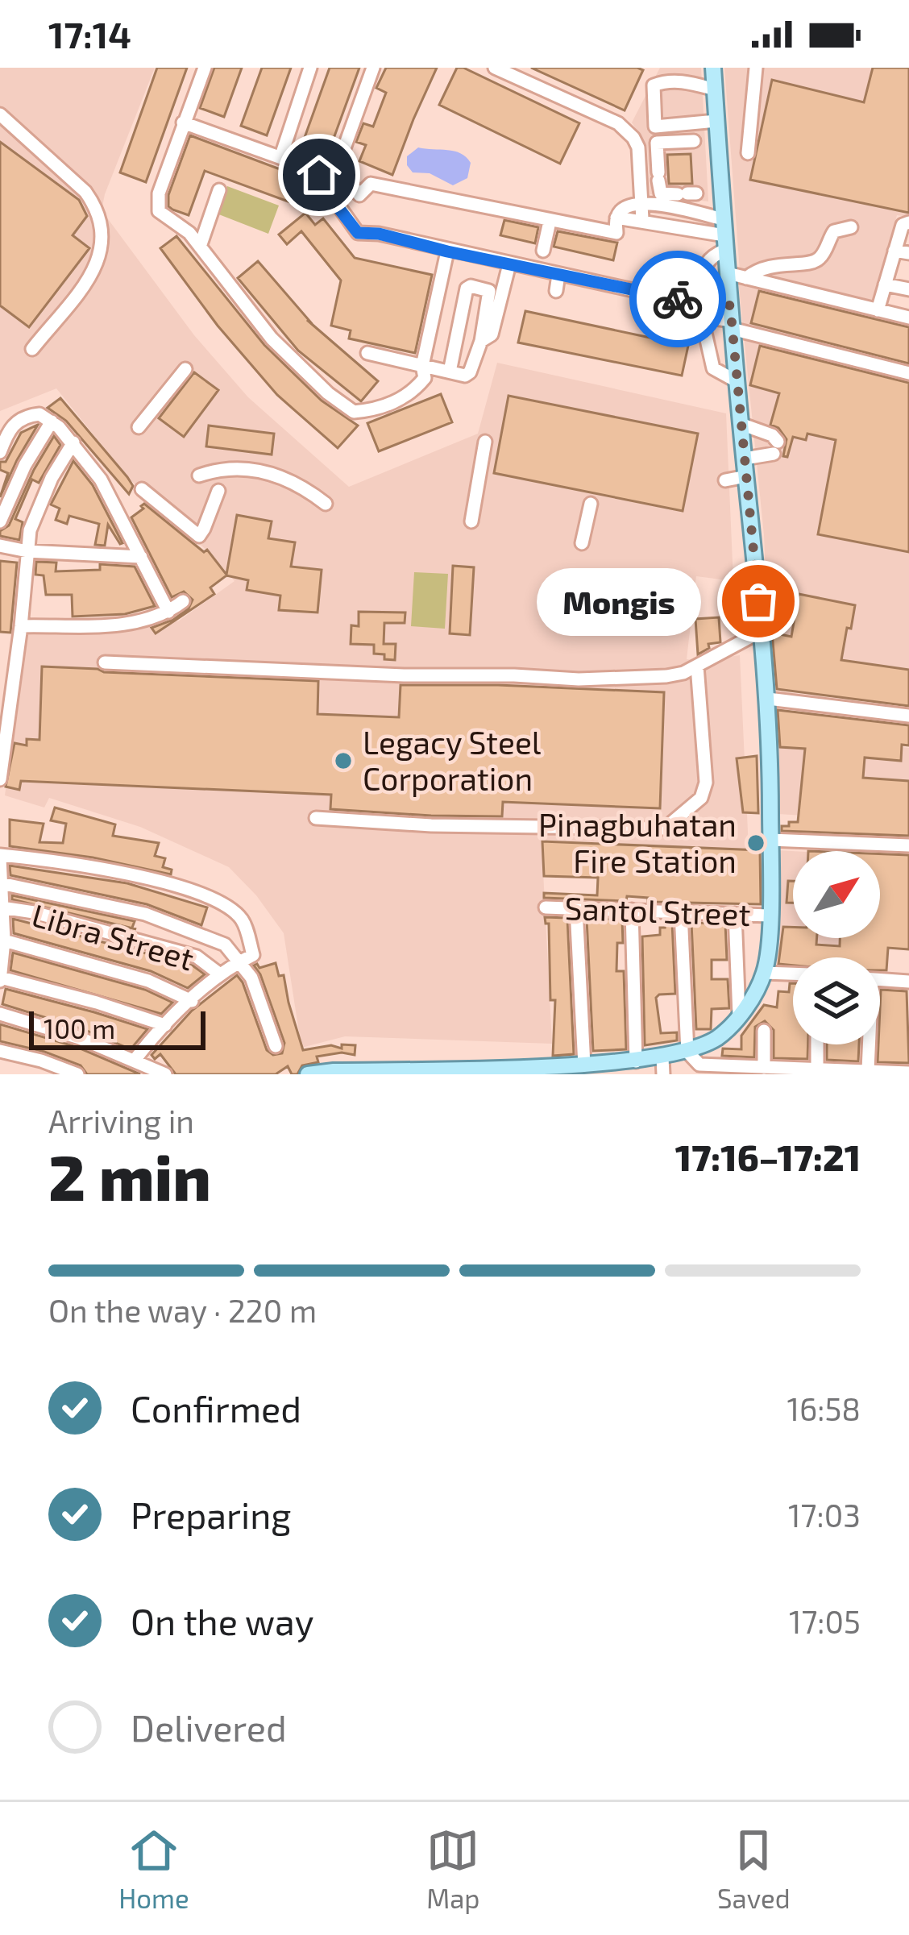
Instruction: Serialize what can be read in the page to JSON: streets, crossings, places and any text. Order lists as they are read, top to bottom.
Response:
{
  "streets": {
    "street": ["Santol Street", "Libra Street"]
  },
  "places": ["Mongis", "Legacy Steel Corporation", "Pinagbuhatan Fire Station"],
  "scale_bar": "100 m",
  "north": "top right",
  "page": {
    "status": "17:14",
    "bubble": "Mongis",
    "scale": "100 m",
    "heading": ["2 min", "Arriving in", "17:16–17:21"],
    "bar": "On the way · 220 m",
    "list": [
      ["Confirmed", "16:58"],
      ["Preparing", "17:03"],
      ["On the way", "17:05"],
      "Delivered"
    ],
    "tabs": ["Home", "Map", "Saved"]
  }
}
